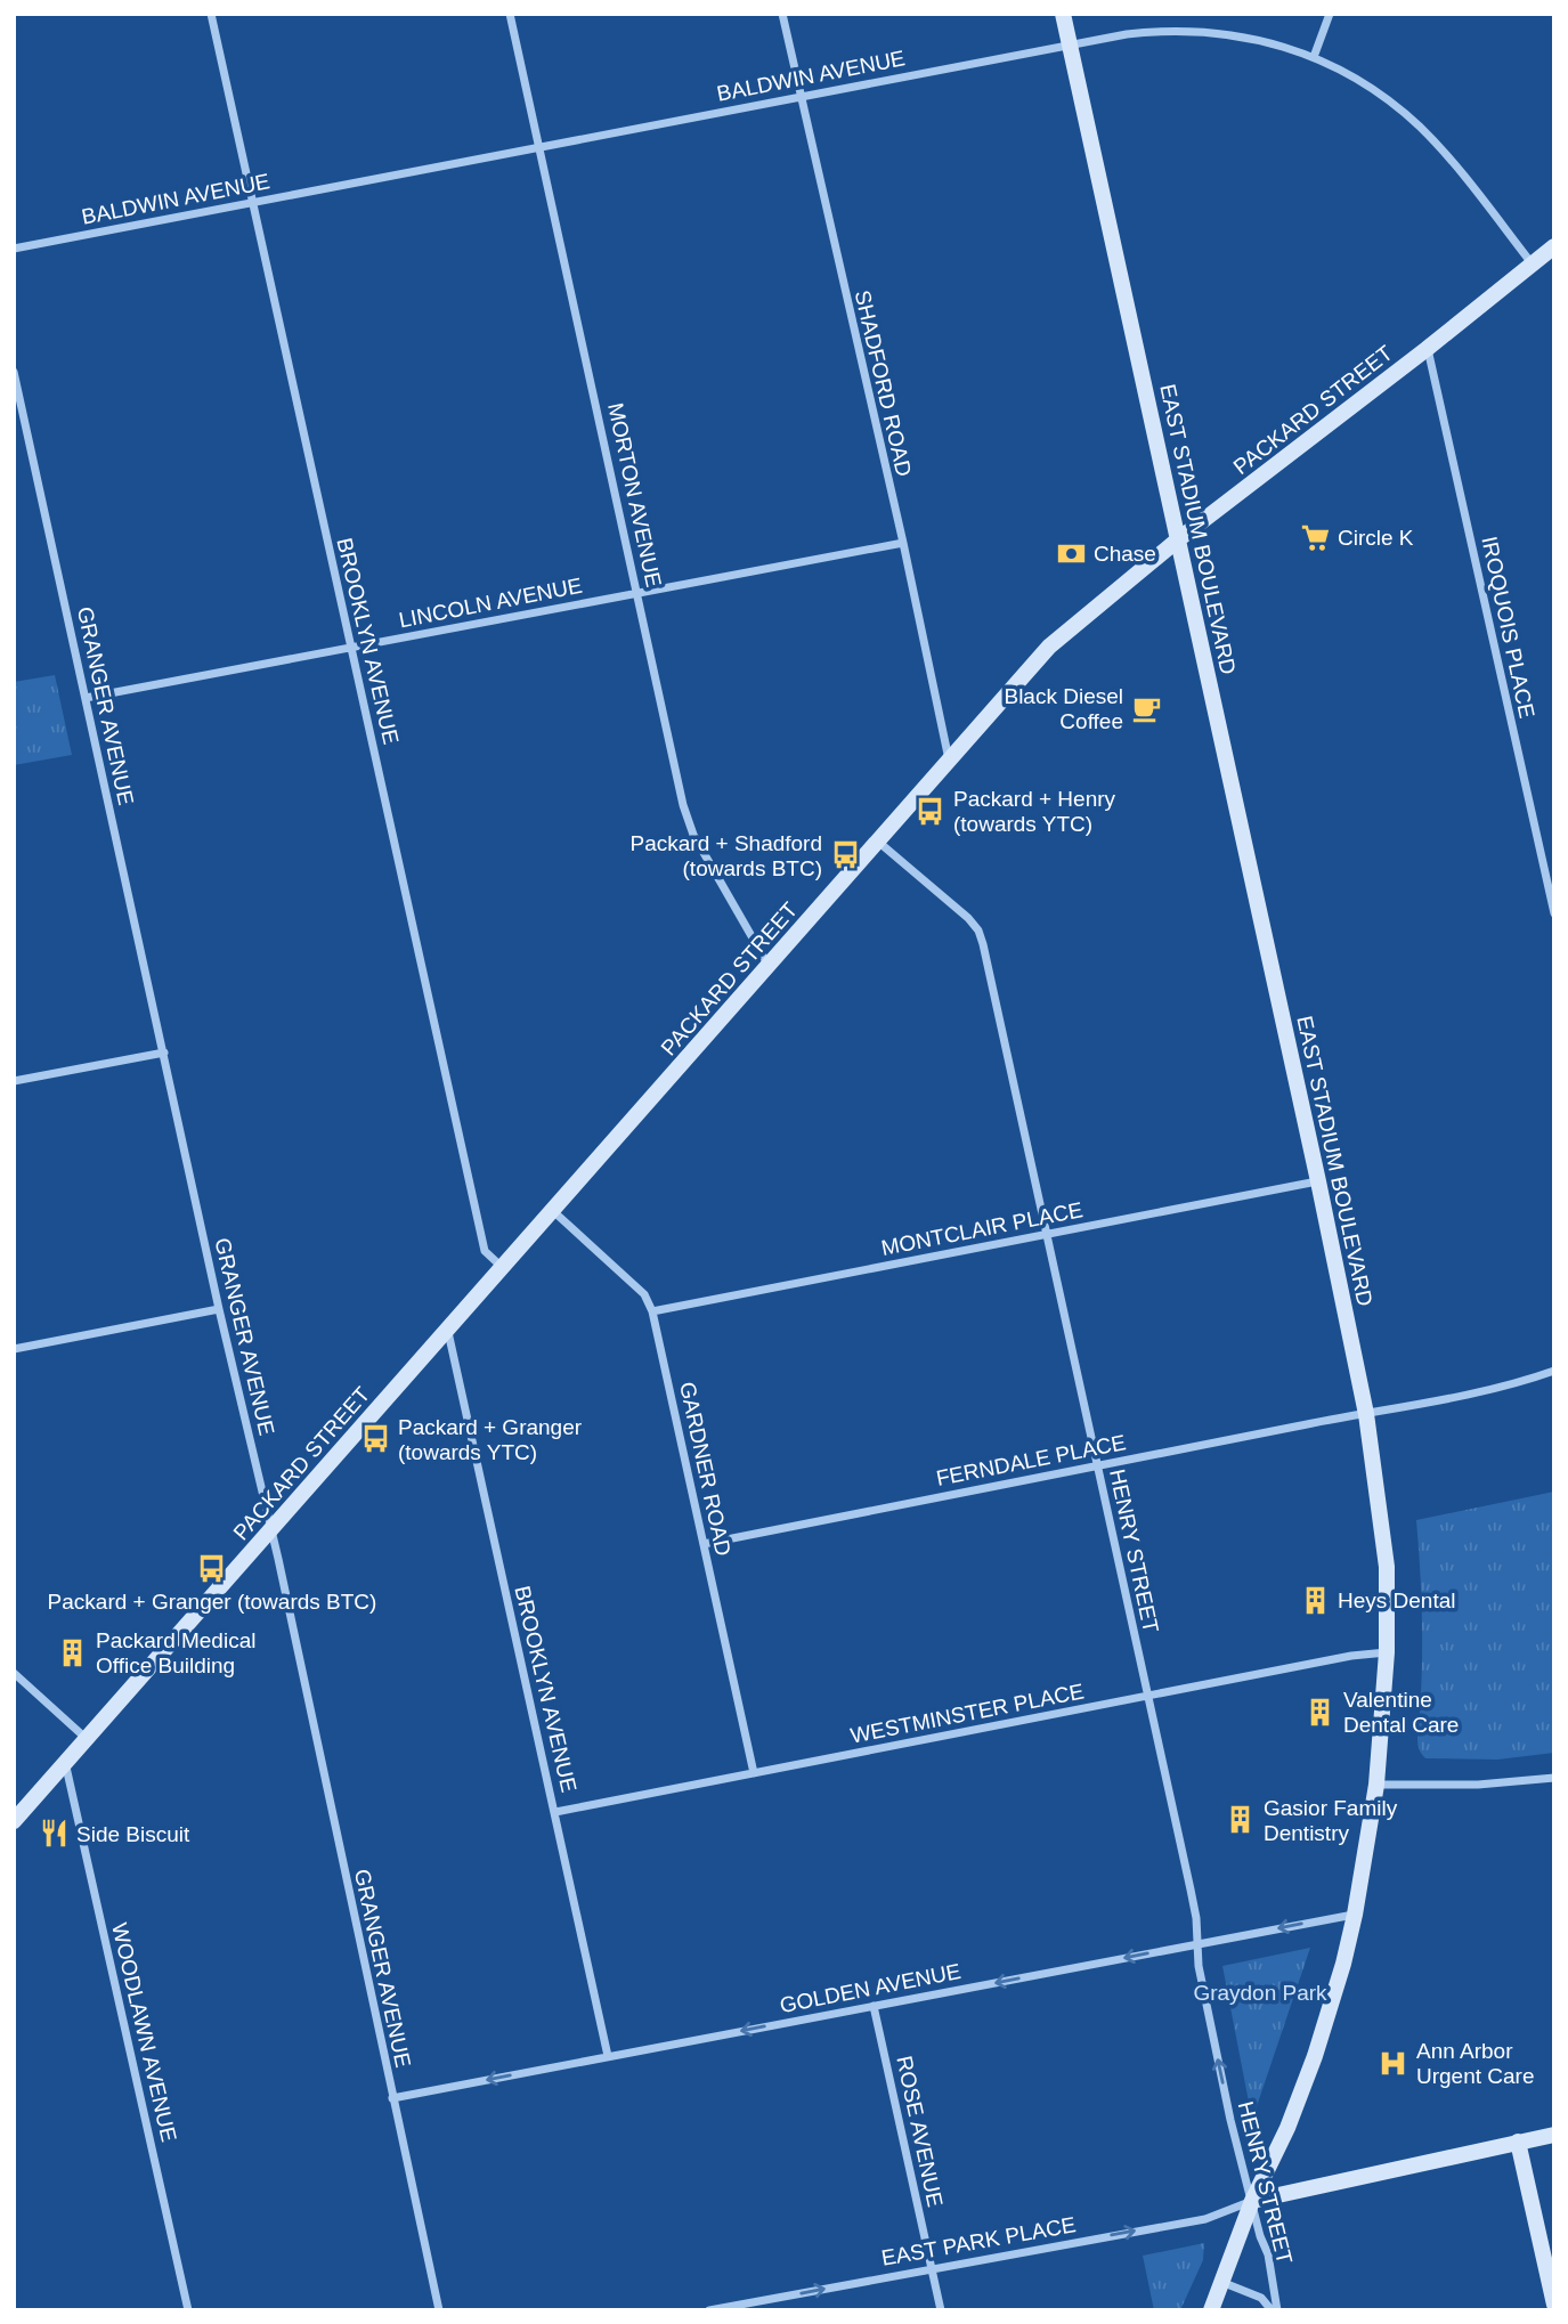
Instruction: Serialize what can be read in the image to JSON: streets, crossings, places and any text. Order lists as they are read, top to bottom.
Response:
{
  "streets": {
    "main road": ["PACKARD STREET", "EAST STADIUM BOULEVARD"],
    "street": [
      "BALDWIN AVENUE",
      "SHADFORD ROAD",
      "MORTON AVENUE",
      "LINCOLN AVENUE",
      "IROQUOIS PLACE",
      "BROOKLYN AVENUE",
      "GRANGER AVENUE",
      "MONTCLAIR PLACE",
      "FERNDALE PLACE",
      "GARDNER ROAD",
      "HENRY STREET",
      "WESTMINSTER PLACE",
      "GOLDEN AVENUE",
      "WOODLAWN AVENUE",
      "ROSE AVENUE",
      "EAST PARK PLACE"
    ]
  },
  "crossings": [
    ["BALDWIN AVENUE", "SHADFORD ROAD"],
    ["BALDWIN AVENUE", "PACKARD STREET"],
    ["BALDWIN AVENUE", "MORTON AVENUE"],
    ["BALDWIN AVENUE", "EAST STADIUM BOULEVARD"],
    ["BALDWIN AVENUE", "BROOKLYN AVENUE"],
    ["SHADFORD ROAD", "PACKARD STREET"],
    ["SHADFORD ROAD", "LINCOLN AVENUE"],
    ["PACKARD STREET", "MORTON AVENUE"],
    ["PACKARD STREET", "EAST STADIUM BOULEVARD"],
    ["PACKARD STREET", "IROQUOIS PLACE"],
    ["PACKARD STREET", "BROOKLYN AVENUE"],
    ["PACKARD STREET", "GRANGER AVENUE"],
    ["PACKARD STREET", "GARDNER ROAD"],
    ["PACKARD STREET", "HENRY STREET"],
    ["PACKARD STREET", "WOODLAWN AVENUE"],
    ["MORTON AVENUE", "LINCOLN AVENUE"],
    ["EAST STADIUM BOULEVARD", "MONTCLAIR PLACE"],
    ["EAST STADIUM BOULEVARD", "FERNDALE PLACE"],
    ["EAST STADIUM BOULEVARD", "HENRY STREET"],
    ["EAST STADIUM BOULEVARD", "WESTMINSTER PLACE"],
    ["EAST STADIUM BOULEVARD", "GOLDEN AVENUE"],
    ["EAST STADIUM BOULEVARD", "EAST PARK PLACE"],
    ["LINCOLN AVENUE", "BROOKLYN AVENUE"],
    ["LINCOLN AVENUE", "GRANGER AVENUE"],
    ["BROOKLYN AVENUE", "WESTMINSTER PLACE"],
    ["BROOKLYN AVENUE", "GOLDEN AVENUE"],
    ["GRANGER AVENUE", "GOLDEN AVENUE"],
    ["MONTCLAIR PLACE", "GARDNER ROAD"],
    ["MONTCLAIR PLACE", "HENRY STREET"],
    ["FERNDALE PLACE", "GARDNER ROAD"],
    ["FERNDALE PLACE", "HENRY STREET"],
    ["GARDNER ROAD", "WESTMINSTER PLACE"],
    ["HENRY STREET", "WESTMINSTER PLACE"],
    ["HENRY STREET", "GOLDEN AVENUE"],
    ["HENRY STREET", "EAST PARK PLACE"],
    ["GOLDEN AVENUE", "ROSE AVENUE"],
    ["ROSE AVENUE", "EAST PARK PLACE"]
  ],
  "one_way": ["GOLDEN AVENUE", "EAST PARK PLACE"],
  "parks": ["Graydon Park"],
  "places": {
    "supermarket": ["Circle K"],
    "bank": ["Chase"],
    "cafe": ["Black Diesel Coffee"],
    "bus stop": [
      "Packard + Henry (towards YTC)",
      "Packard + Shadford (towards BTC)",
      "Packard + Granger (towards YTC)",
      "Packard + Granger (towards BTC)"
    ],
    "building": [
      "Heys Dental",
      "Packard Medical Office Building",
      "Valentine Dental Care",
      "Gasior Family Dentistry"
    ],
    "restaurant": ["Side Biscuit"],
    "hospital": ["Ann Arbor Urgent Care"]
  }
}
